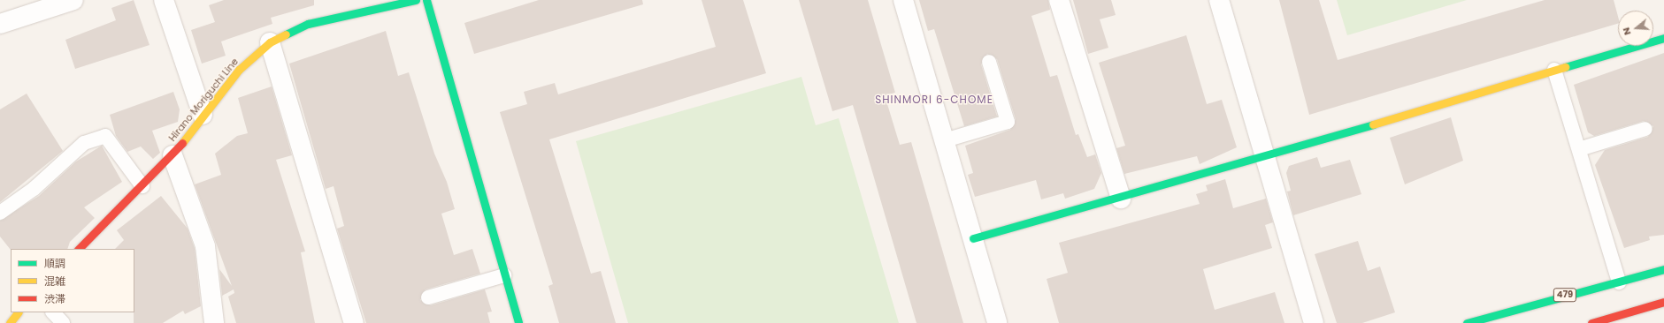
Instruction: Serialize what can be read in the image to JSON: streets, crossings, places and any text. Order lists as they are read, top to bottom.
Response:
{
  "streets": {
    "main road": ["Hirano Moriguchi Line", "479"]
  },
  "districts": ["SHINMORI 6-CHOME"],
  "legend": ["順調", "混雑", "渋滞"],
  "north": "left"
}
